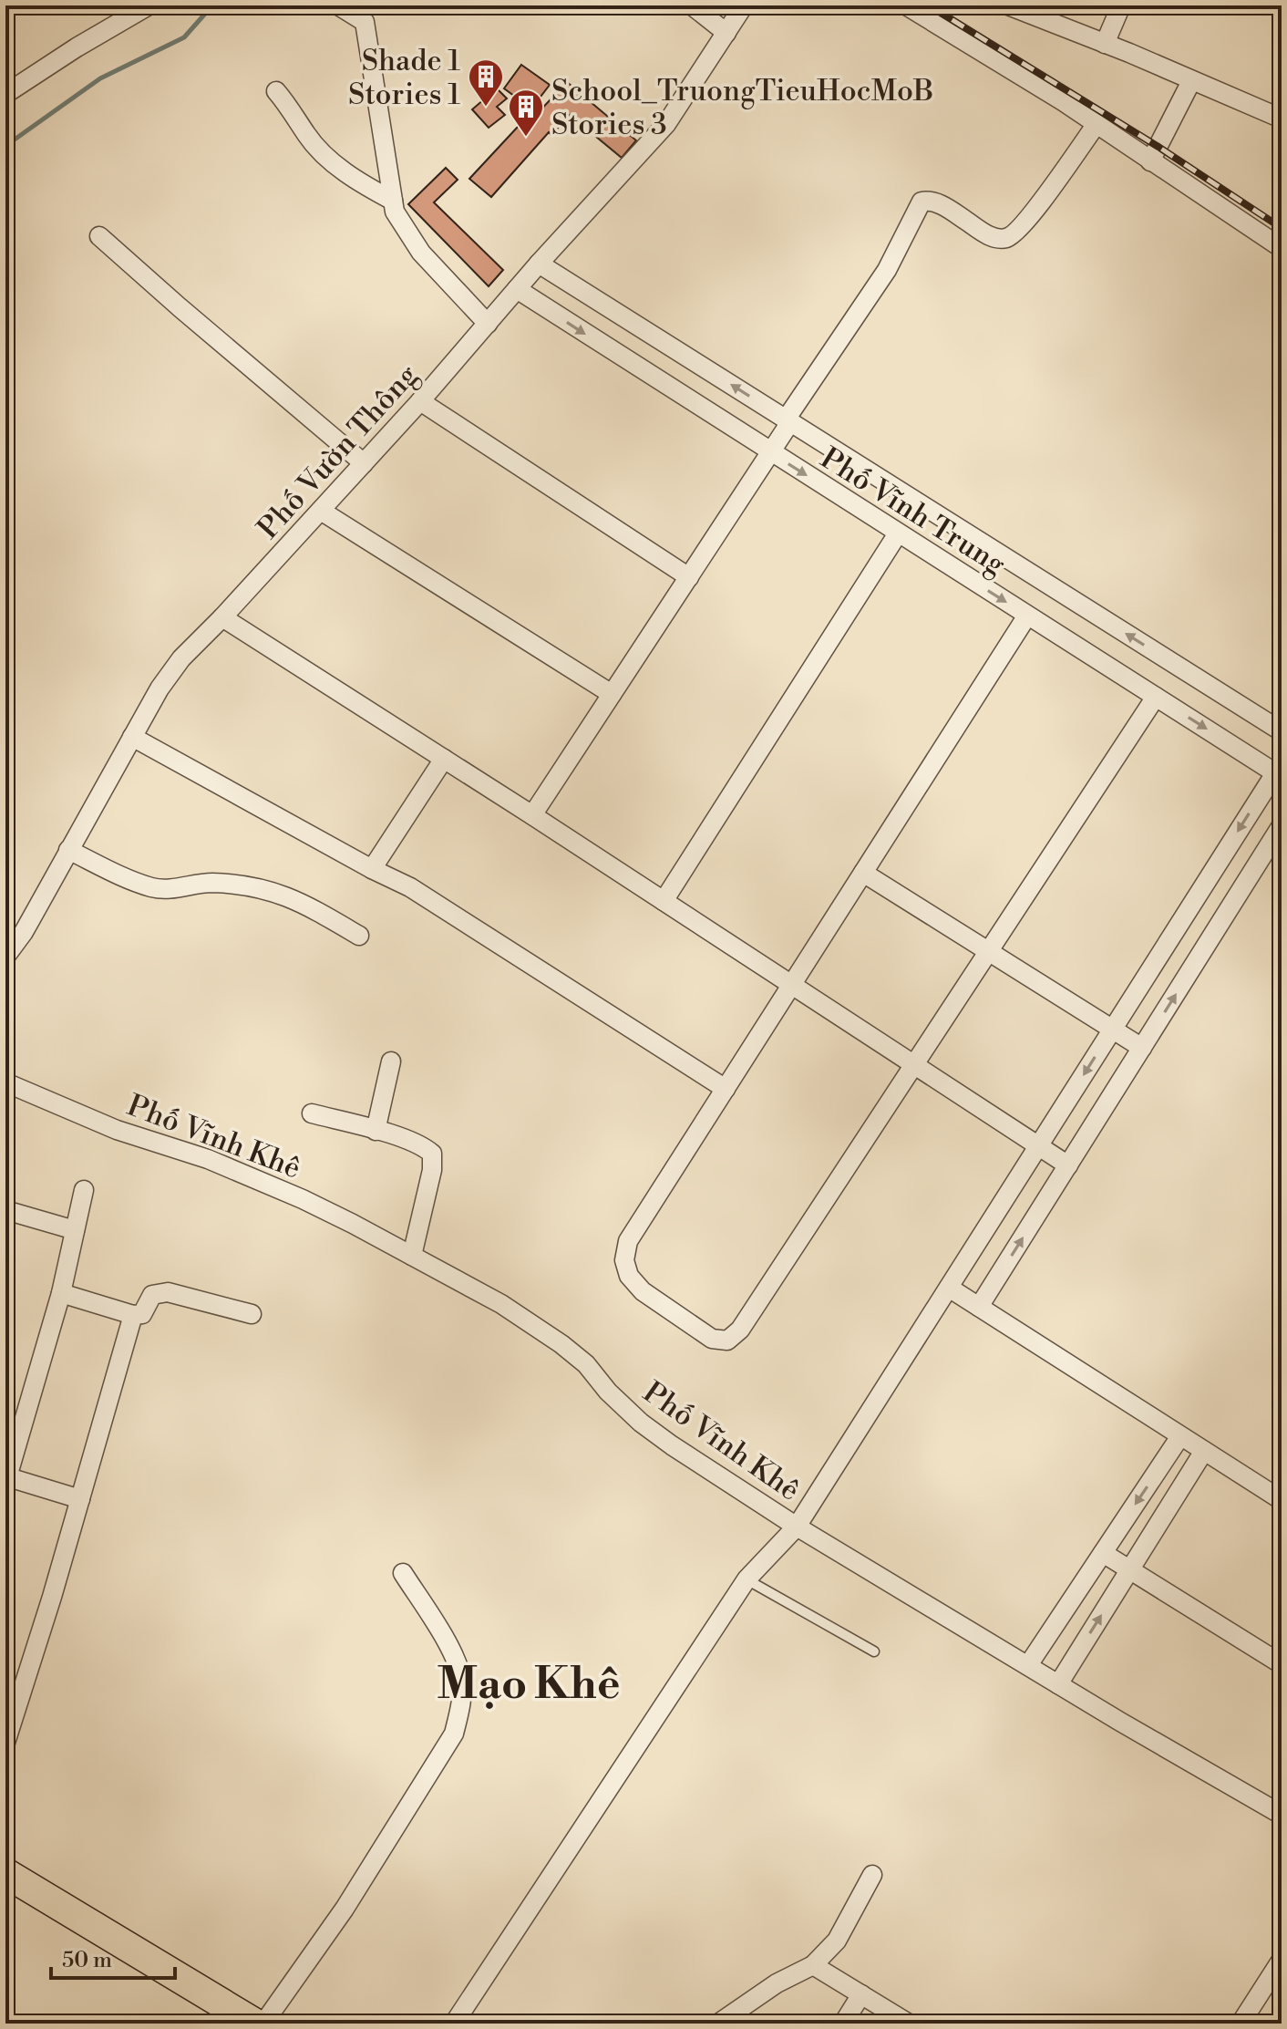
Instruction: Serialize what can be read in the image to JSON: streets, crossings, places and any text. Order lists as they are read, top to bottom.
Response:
{
  "streets": {
    "street": ["Phố Vườn Thông", "Phố Vĩnh Trung", "Phố Vĩnh Khê"]
  },
  "crossings": [
    ["Phố Vườn Thông", "Phố Vĩnh Trung"]
  ],
  "districts": ["Mạo Khê"],
  "places": {
    "building": ["Shade 1 Stories 1", "School_TruongTieuHocMoB Stories 3"]
  },
  "scale_bar": "50 m"
}
